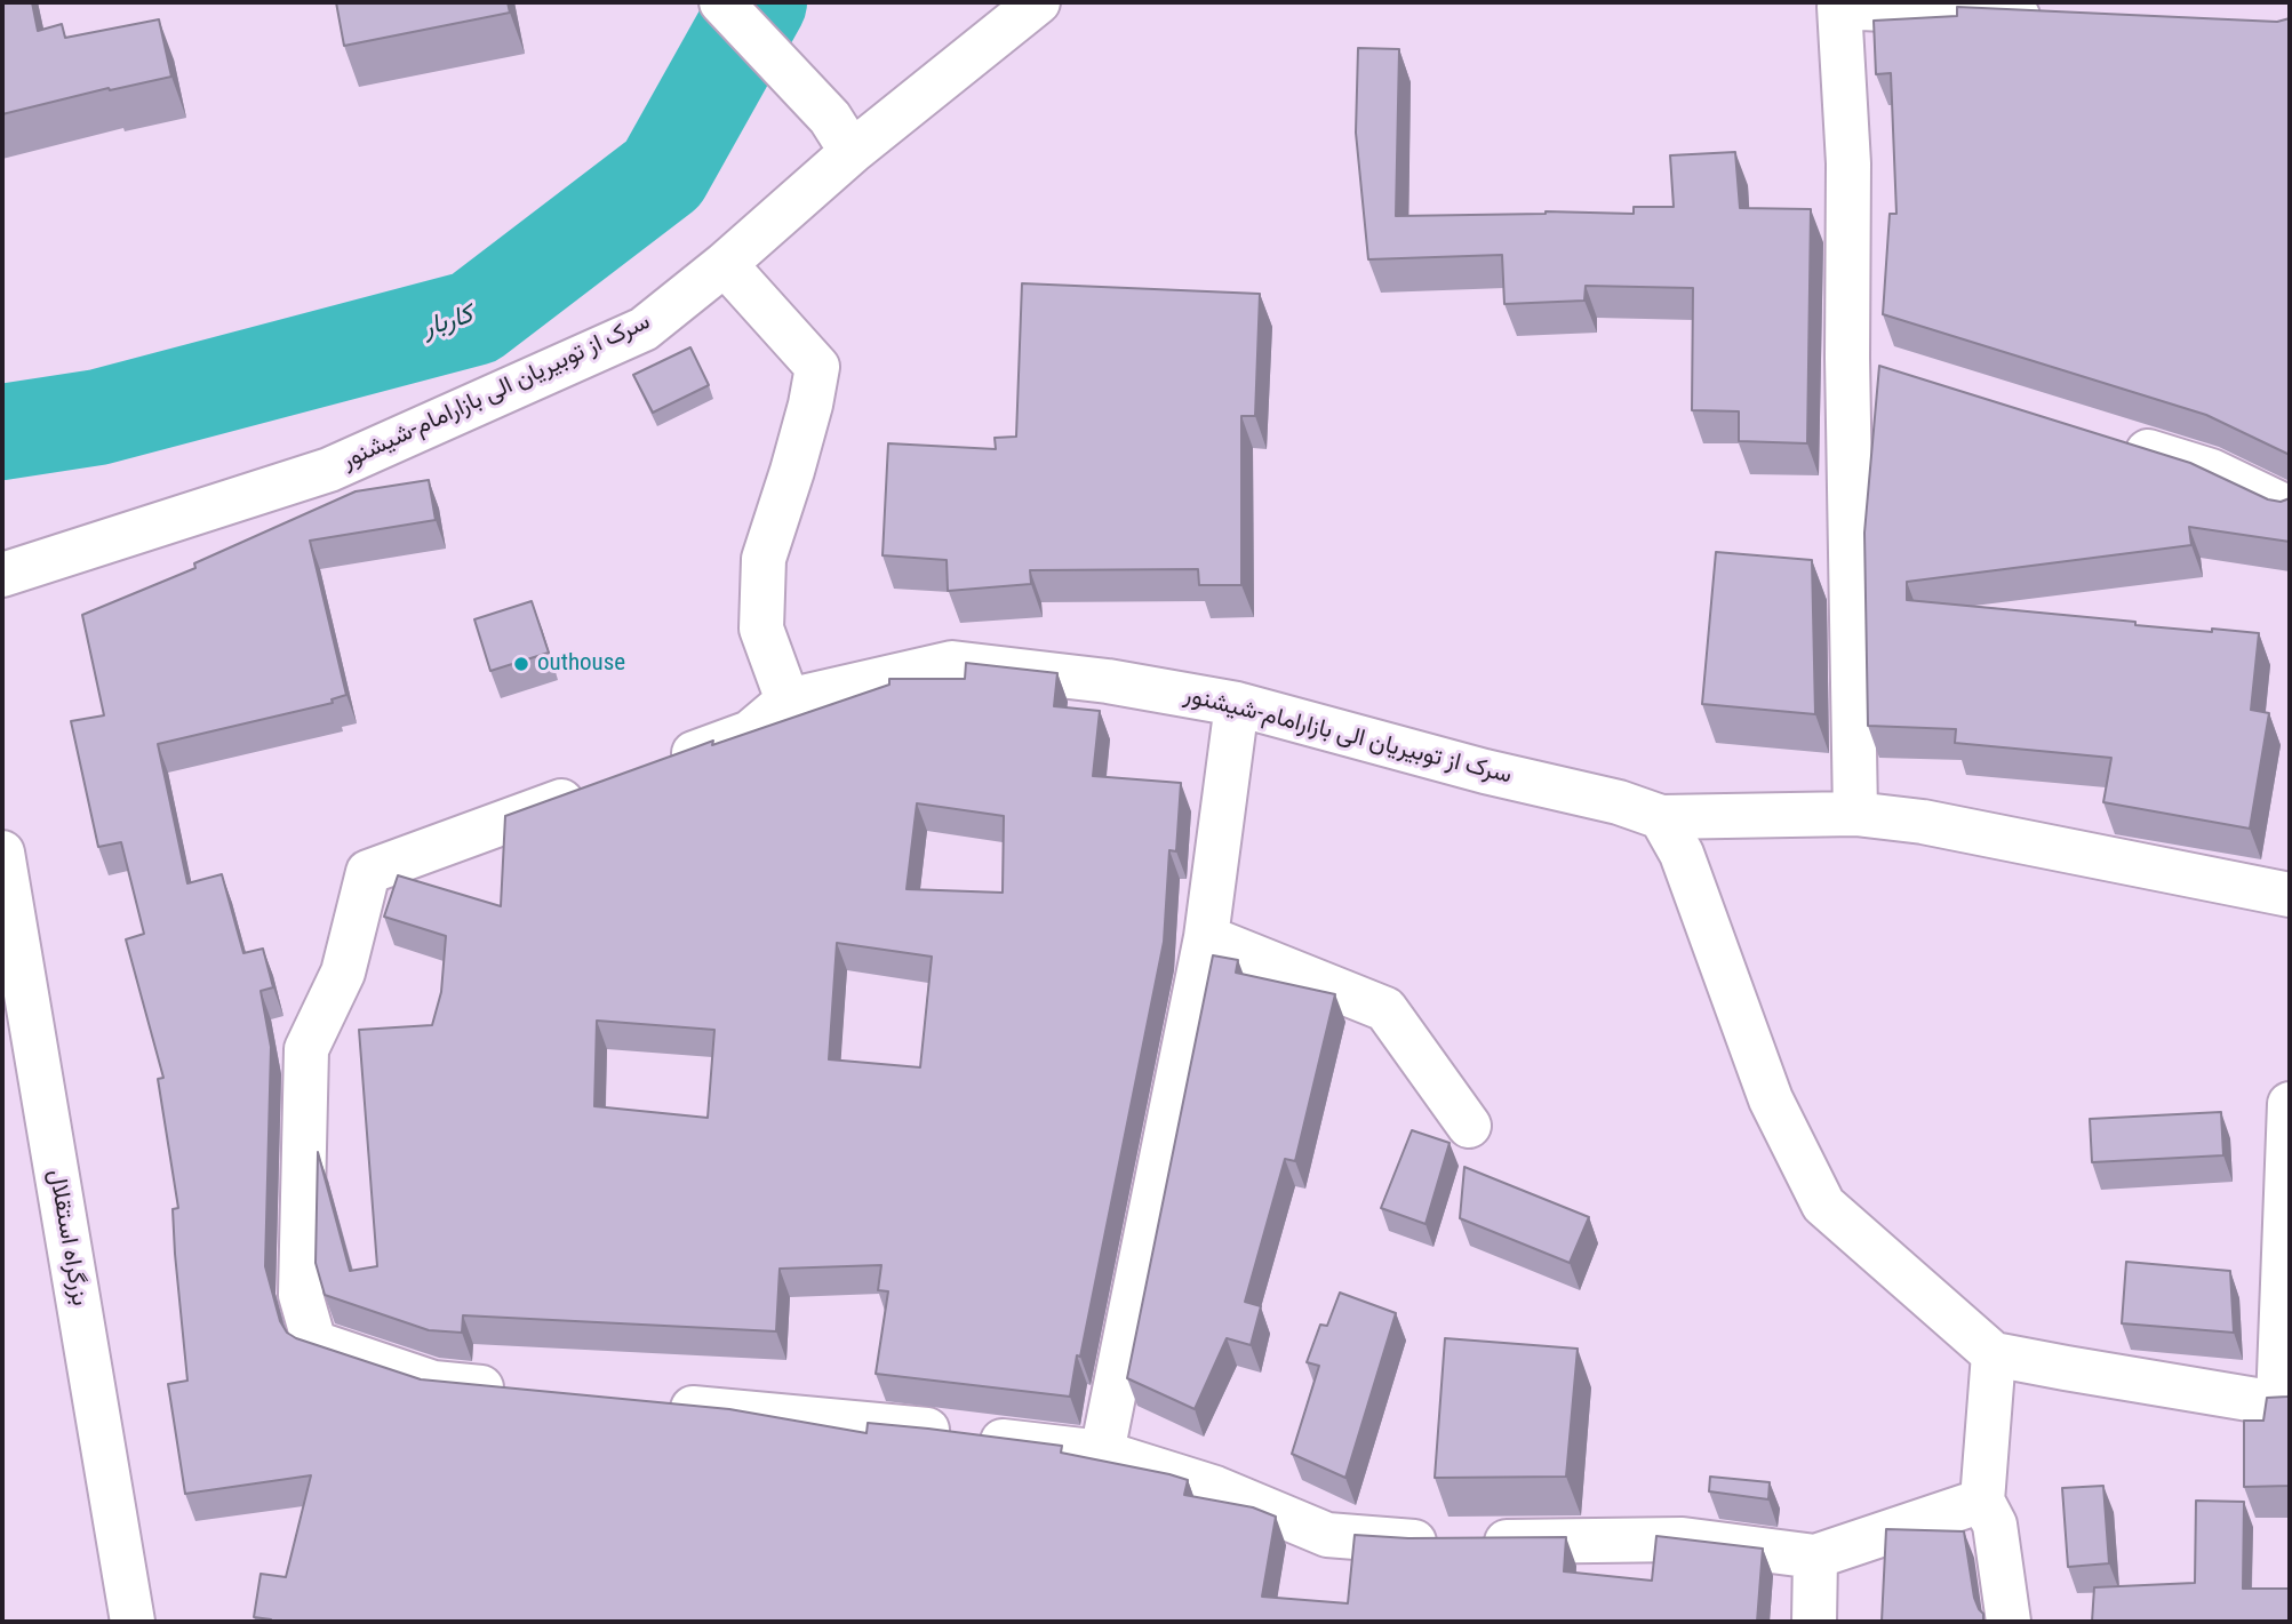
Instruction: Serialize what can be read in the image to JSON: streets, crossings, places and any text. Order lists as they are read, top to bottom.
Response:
{
  "streets": {
    "main road": ["سرک از توبیریان الی بازارامام-شیشنور", "بزرگراه استقلال"]
  },
  "water": ["کاربار"],
  "places": ["outhouse"]
}
